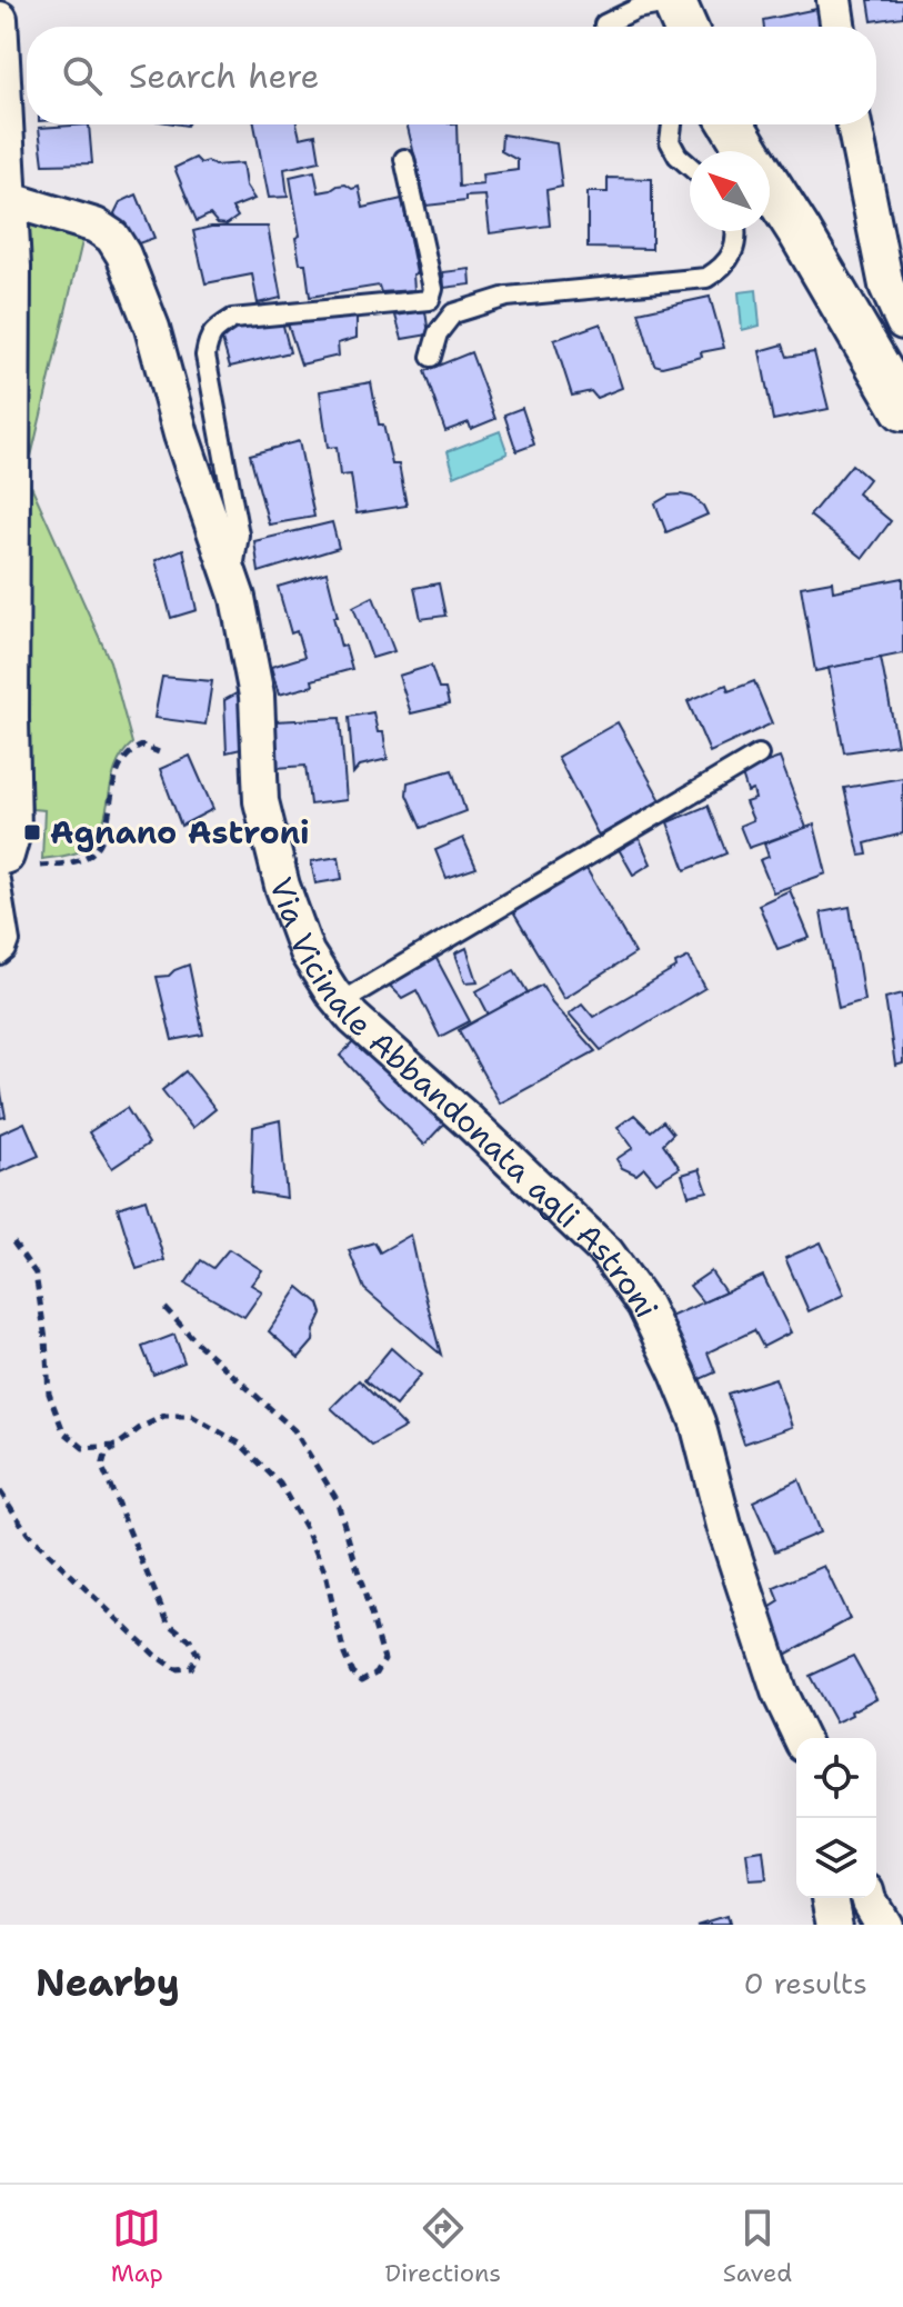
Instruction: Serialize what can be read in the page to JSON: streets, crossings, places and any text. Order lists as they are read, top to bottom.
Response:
{
  "streets": {
    "street": ["Via Vicinale Abbandonata agli Astroni"]
  },
  "places": {
    "transit": ["Agnano Astroni"]
  },
  "north": "top left",
  "page": {
    "search": "Search here",
    "heading": ["Nearby", "0 results"],
    "nav": ["Map", "Directions", "Saved"]
  }
}
